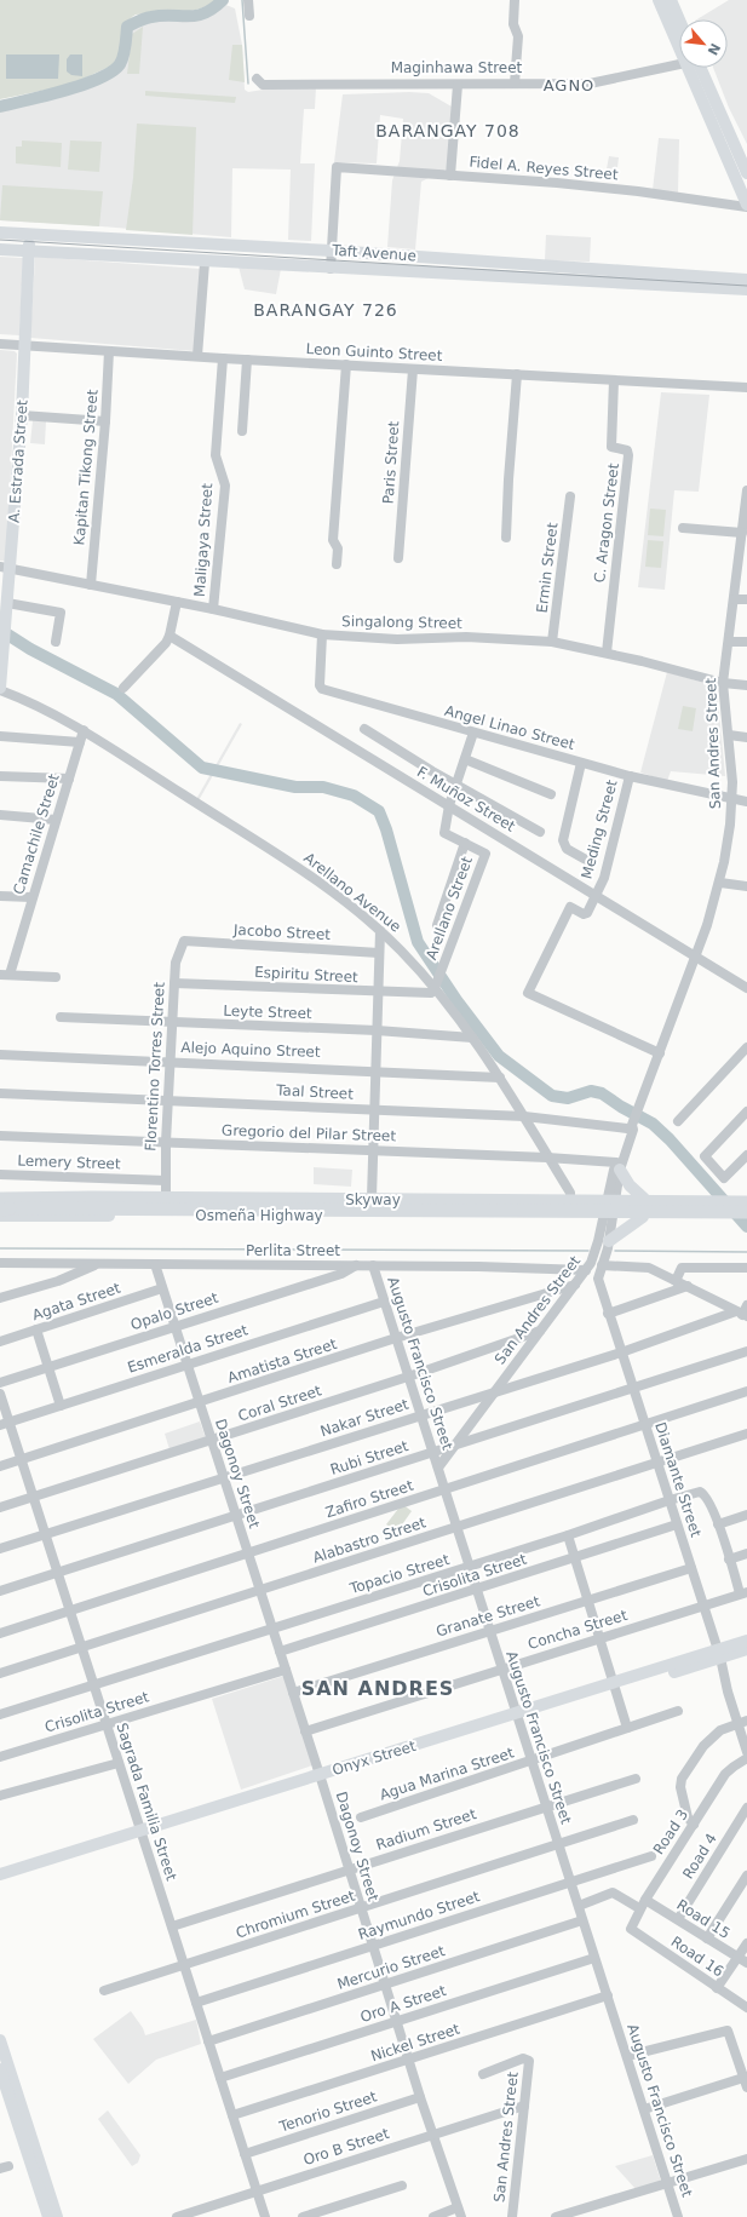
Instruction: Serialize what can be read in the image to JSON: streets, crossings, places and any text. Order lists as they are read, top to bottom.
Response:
{
  "streets": {
    "highway": ["Skyway"],
    "main road": [
      "Taft Avenue",
      "A. Estrada Street",
      "Osmeña Highway",
      "Onyx Street"
    ],
    "street": [
      "Maginhawa Street",
      "Fidel A. Reyes Street",
      "Leon Guinto Street",
      "Paris Street",
      "Kapitan Tikong Street",
      "C. Aragon Street",
      "Maligaya Street",
      "Ermin Street",
      "Singalong Street",
      "Angel Linao Street",
      "San Andres Street",
      "F. Muñoz Street",
      "Meding Street",
      "Camachile Street",
      "Arellano Avenue",
      "Arellano Street",
      "Jacobo Street",
      "Espiritu Street",
      "Leyte Street",
      "Alejo Aquino Street",
      "Florentino Torres Street",
      "Taal Street",
      "Gregorio del Pilar Street",
      "Lemery Street",
      "Perlita Street",
      "Agata Street",
      "Opalo Street",
      "Esmeralda Street",
      "Amatista Street",
      "Augusto Francisco Street",
      "Coral Street",
      "Nakar Street",
      "Rubi Street",
      "Dagonoy Street",
      "Diamante Street",
      "Zafiro Street",
      "Alabastro Street",
      "Topacio Street",
      "Crisolita Street",
      "Granate Street",
      "Concha Street",
      "Agua Marina Street",
      "Sagrada Familia Street",
      "Radium Street",
      "Road 3",
      "Road 4",
      "Chromium Street",
      "Raymundo Street",
      "Road 15",
      "Road 16",
      "Mercurio Street",
      "Oro A Street",
      "Nickel Street",
      "Tenorio Street",
      "Oro B Street"
    ]
  },
  "crossings": [
    ["Fidel A. Reyes Street", "Taft Avenue"],
    ["Taft Avenue", "A. Estrada Street"],
    ["Leon Guinto Street", "A. Estrada Street"],
    ["Leon Guinto Street", "Paris Street"],
    ["Leon Guinto Street", "Kapitan Tikong Street"],
    ["Leon Guinto Street", "C. Aragon Street"],
    ["Leon Guinto Street", "Maligaya Street"],
    ["A. Estrada Street", "Singalong Street"],
    ["A. Estrada Street", "Arellano Avenue"],
    ["Kapitan Tikong Street", "Singalong Street"],
    ["C. Aragon Street", "Singalong Street"],
    ["Maligaya Street", "Singalong Street"],
    ["Ermin Street", "Singalong Street"],
    ["Singalong Street", "Angel Linao Street"],
    ["Singalong Street", "San Andres Street"],
    ["Angel Linao Street", "San Andres Street"],
    ["Angel Linao Street", "Meding Street"],
    ["San Andres Street", "F. Muñoz Street"],
    ["San Andres Street", "Meding Street"],
    ["San Andres Street", "Taal Street"],
    ["San Andres Street", "Gregorio del Pilar Street"],
    ["San Andres Street", "Osmeña Highway"],
    ["San Andres Street", "Perlita Street"],
    ["San Andres Street", "Amatista Street"],
    ["San Andres Street", "Augusto Francisco Street"],
    ["San Andres Street", "Coral Street"],
    ["San Andres Street", "Nakar Street"],
    ["San Andres Street", "Rubi Street"],
    ["San Andres Street", "Diamante Street"],
    ["San Andres Street", "Oro B Street"],
    ["F. Muñoz Street", "Meding Street"],
    ["F. Muñoz Street", "Arellano Street"],
    ["Camachile Street", "Arellano Avenue"],
    ["Arellano Avenue", "Arellano Street"],
    ["Arellano Avenue", "Espiritu Street"],
    ["Arellano Avenue", "Leyte Street"],
    ["Arellano Avenue", "Alejo Aquino Street"],
    ["Arellano Avenue", "Taal Street"],
    ["Arellano Avenue", "Gregorio del Pilar Street"],
    ["Arellano Avenue", "Osmeña Highway"],
    ["Arellano Street", "Espiritu Street"],
    ["Jacobo Street", "Florentino Torres Street"],
    ["Espiritu Street", "Florentino Torres Street"],
    ["Leyte Street", "Florentino Torres Street"],
    ["Alejo Aquino Street", "Florentino Torres Street"],
    ["Florentino Torres Street", "Taal Street"],
    ["Florentino Torres Street", "Gregorio del Pilar Street"],
    ["Florentino Torres Street", "Lemery Street"],
    ["Florentino Torres Street", "Osmeña Highway"],
    ["Skyway", "Osmeña Highway"],
    ["Osmeña Highway", "Diamante Street"],
    ["Perlita Street", "Opalo Street"],
    ["Perlita Street", "Augusto Francisco Street"],
    ["Perlita Street", "Dagonoy Street"],
    ["Agata Street", "Dagonoy Street"],
    ["Opalo Street", "Dagonoy Street"],
    ["Esmeralda Street", "Augusto Francisco Street"],
    ["Esmeralda Street", "Dagonoy Street"],
    ["Esmeralda Street", "Sagrada Familia Street"],
    ["Amatista Street", "Augusto Francisco Street"],
    ["Amatista Street", "Dagonoy Street"],
    ["Amatista Street", "Sagrada Familia Street"],
    ["Augusto Francisco Street", "Coral Street"],
    ["Augusto Francisco Street", "Nakar Street"],
    ["Augusto Francisco Street", "Rubi Street"],
    ["Augusto Francisco Street", "Zafiro Street"],
    ["Augusto Francisco Street", "Alabastro Street"],
    ["Augusto Francisco Street", "Topacio Street"],
    ["Augusto Francisco Street", "Crisolita Street"],
    ["Augusto Francisco Street", "Granate Street"],
    ["Augusto Francisco Street", "Concha Street"],
    ["Augusto Francisco Street", "Onyx Street"],
    ["Augusto Francisco Street", "Agua Marina Street"],
    ["Augusto Francisco Street", "Radium Street"],
    ["Augusto Francisco Street", "Chromium Street"],
    ["Augusto Francisco Street", "Raymundo Street"],
    ["Augusto Francisco Street", "Mercurio Street"],
    ["Augusto Francisco Street", "Oro A Street"],
    ["Augusto Francisco Street", "Nickel Street"],
    ["Coral Street", "Dagonoy Street"],
    ["Coral Street", "Sagrada Familia Street"],
    ["Nakar Street", "Dagonoy Street"],
    ["Nakar Street", "Diamante Street"],
    ["Nakar Street", "Sagrada Familia Street"],
    ["Rubi Street", "Dagonoy Street"],
    ["Rubi Street", "Diamante Street"],
    ["Rubi Street", "Sagrada Familia Street"],
    ["Dagonoy Street", "Zafiro Street"],
    ["Dagonoy Street", "Alabastro Street"],
    ["Dagonoy Street", "Topacio Street"],
    ["Dagonoy Street", "Crisolita Street"],
    ["Dagonoy Street", "Granate Street"],
    ["Dagonoy Street", "Concha Street"],
    ["Dagonoy Street", "Onyx Street"],
    ["Dagonoy Street", "Radium Street"],
    ["Dagonoy Street", "Chromium Street"],
    ["Dagonoy Street", "Raymundo Street"],
    ["Dagonoy Street", "Mercurio Street"],
    ["Dagonoy Street", "Oro A Street"],
    ["Dagonoy Street", "Nickel Street"],
    ["Dagonoy Street", "Tenorio Street"],
    ["Dagonoy Street", "Oro B Street"],
    ["Diamante Street", "Zafiro Street"],
    ["Diamante Street", "Alabastro Street"],
    ["Diamante Street", "Topacio Street"],
    ["Diamante Street", "Crisolita Street"],
    ["Diamante Street", "Granate Street"],
    ["Diamante Street", "Concha Street"],
    ["Diamante Street", "Onyx Street"],
    ["Zafiro Street", "Sagrada Familia Street"],
    ["Alabastro Street", "Sagrada Familia Street"],
    ["Topacio Street", "Concha Street"],
    ["Topacio Street", "Sagrada Familia Street"],
    ["Crisolita Street", "Sagrada Familia Street"],
    ["Onyx Street", "Sagrada Familia Street"],
    ["Sagrada Familia Street", "Radium Street"],
    ["Sagrada Familia Street", "Chromium Street"],
    ["Sagrada Familia Street", "Raymundo Street"],
    ["Sagrada Familia Street", "Mercurio Street"],
    ["Sagrada Familia Street", "Oro A Street"],
    ["Sagrada Familia Street", "Nickel Street"],
    ["Sagrada Familia Street", "Tenorio Street"],
    ["Sagrada Familia Street", "Oro B Street"],
    ["Road 3", "Road 15"],
    ["Road 3", "Road 16"],
    ["Road 4", "Road 15"]
  ],
  "districts": [
    "AGNO",
    "BARANGAY 708",
    "BARANGAY 726",
    "SAN ANDRES"
  ],
  "north": "bottom right"
}
